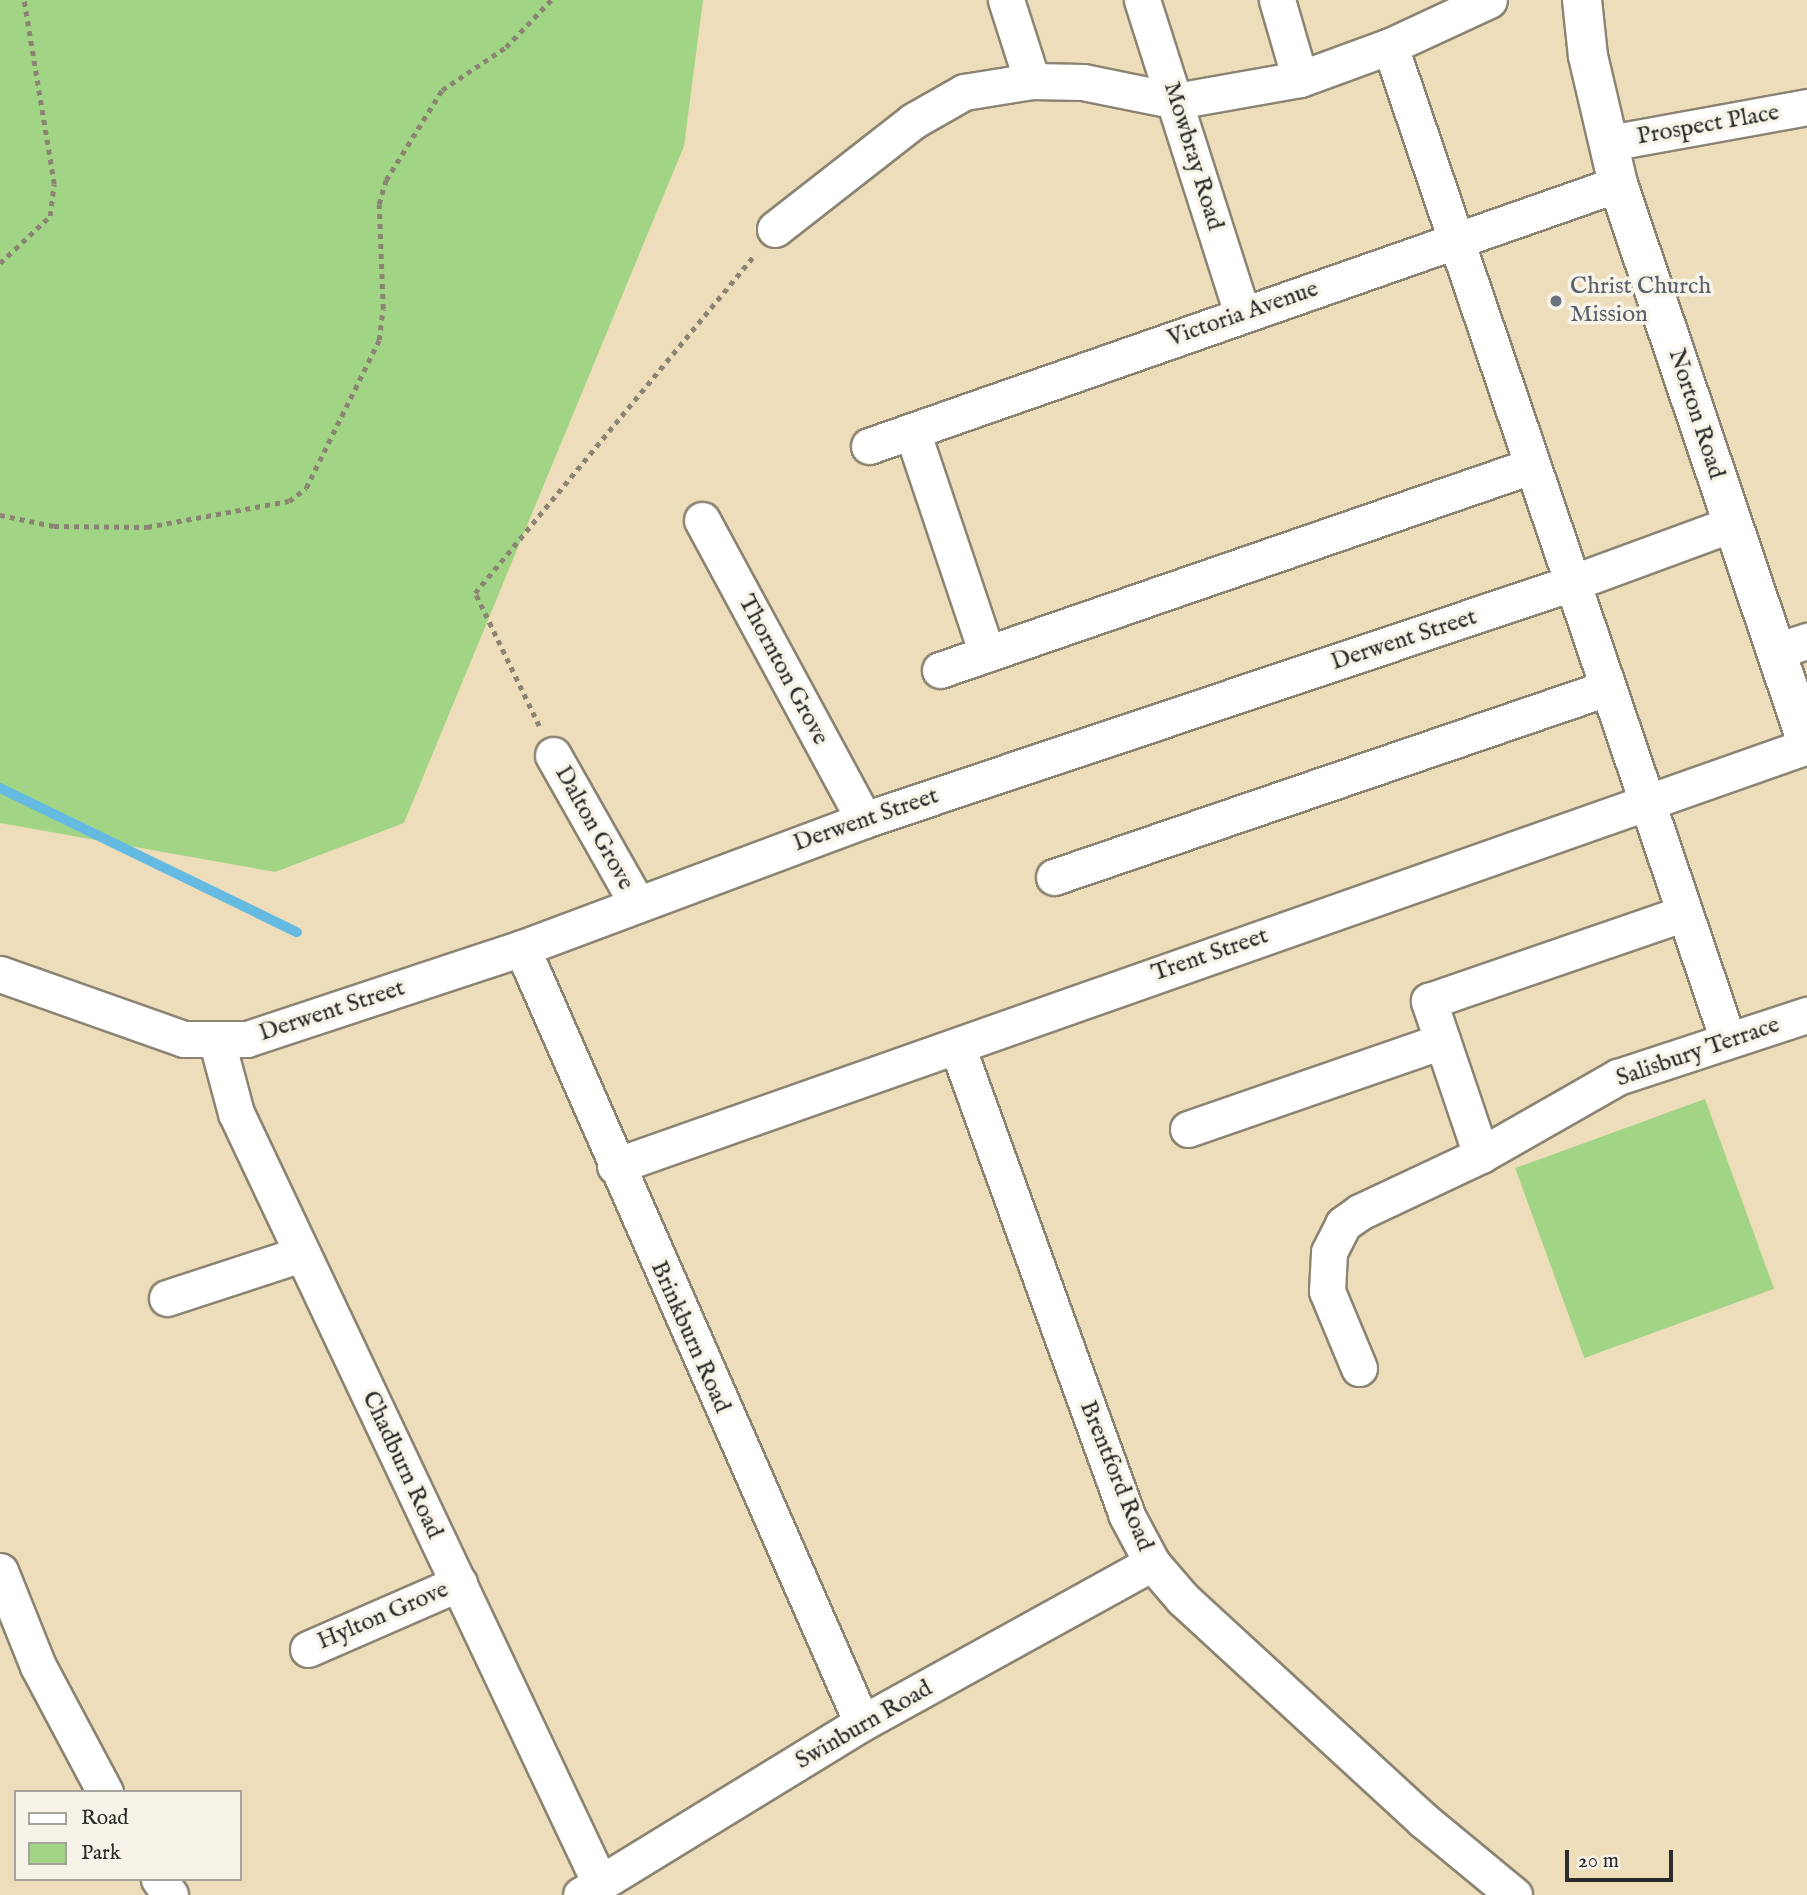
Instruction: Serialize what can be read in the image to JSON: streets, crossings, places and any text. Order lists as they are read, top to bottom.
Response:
{
  "streets": {
    "main road": ["Norton Road"],
    "street": [
      "Prospect Place",
      "Mowbray Road",
      "Victoria Avenue",
      "Derwent Street",
      "Thornton Grove",
      "Dalton Grove",
      "Trent Street",
      "Salisbury Terrace",
      "Brinkburn Road",
      "Chadburn Road",
      "Brentford Road",
      "Hylton Grove",
      "Swinburn Road"
    ]
  },
  "crossings": [
    ["Prospect Place", "Norton Road"],
    ["Mowbray Road", "Victoria Avenue"],
    ["Victoria Avenue", "Norton Road"],
    ["Norton Road", "Derwent Street"],
    ["Norton Road", "Trent Street"],
    ["Derwent Street", "Thornton Grove"],
    ["Derwent Street", "Dalton Grove"],
    ["Derwent Street", "Brinkburn Road"],
    ["Derwent Street", "Chadburn Road"],
    ["Trent Street", "Brinkburn Road"],
    ["Trent Street", "Brentford Road"],
    ["Brinkburn Road", "Swinburn Road"],
    ["Chadburn Road", "Hylton Grove"],
    ["Chadburn Road", "Swinburn Road"],
    ["Brentford Road", "Swinburn Road"]
  ],
  "places": ["Christ Church Mission"],
  "legend": ["Road", "Park"],
  "scale_bar": "20 m"
}
